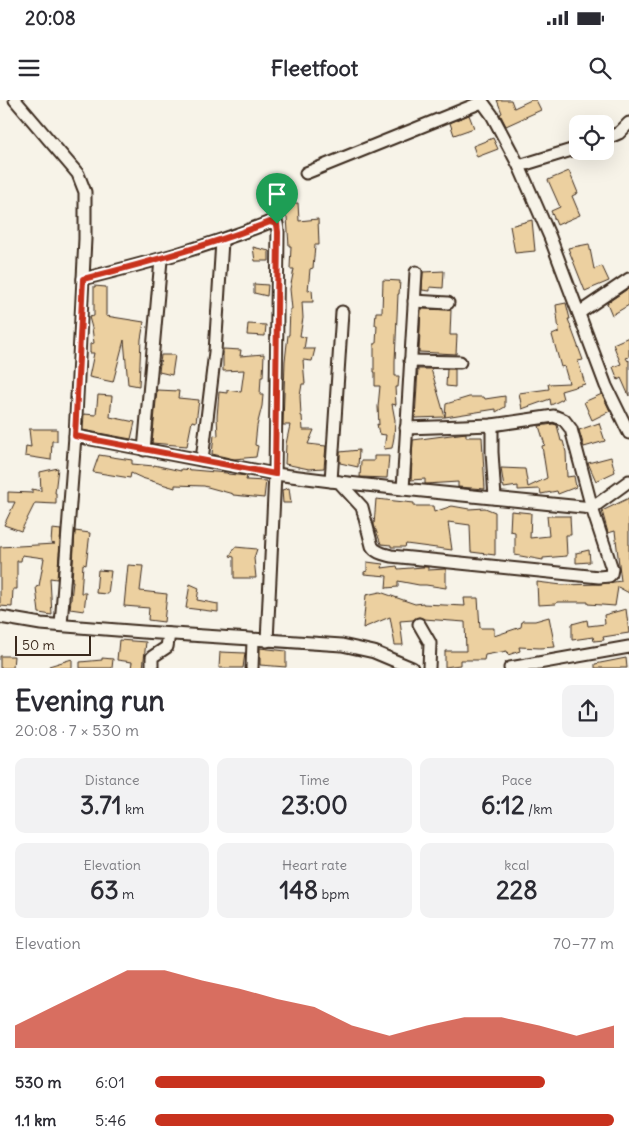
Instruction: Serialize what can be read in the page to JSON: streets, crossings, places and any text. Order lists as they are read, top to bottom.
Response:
{
  "scale_bar": "50 m",
  "page": {
    "status": "20:08",
    "header": "Fleetfoot",
    "scale": "50 m",
    "heading": ["Evening run", "20:08 · 7 × 530 m"],
    "stats": [
      ["Distance", "3.71 km"],
      ["Time", "23:00"],
      ["Pace", "6:12 /km"],
      ["Elevation", "63 m"],
      ["Heart rate", "148 bpm"],
      ["kcal", "228"]
    ],
    "chart": ["Elevation", "70–77 m"],
    "list": [
      {
        "name": "530 m",
        "note": "6:01"
      },
      {
        "name": "1.1 km",
        "note": "5:46"
      }
    ]
  }
}
